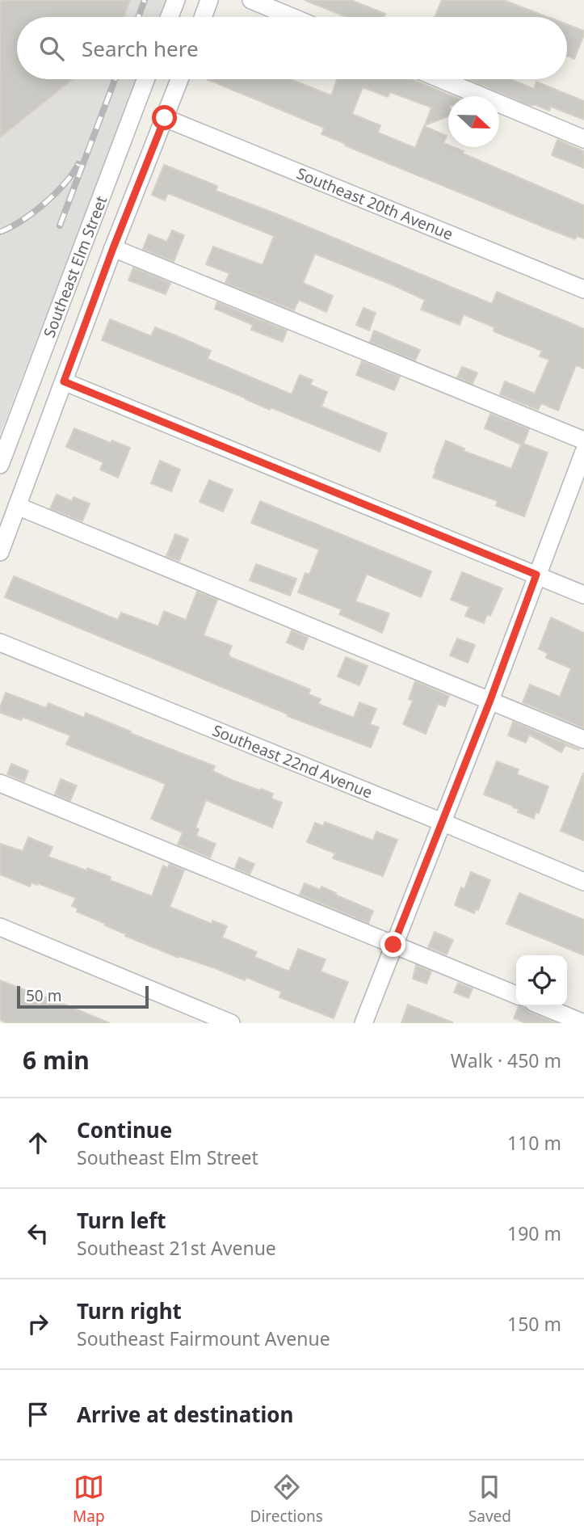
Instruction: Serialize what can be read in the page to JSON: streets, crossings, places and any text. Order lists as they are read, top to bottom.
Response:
{
  "streets": {
    "street": ["Southeast 20th Avenue", "Southeast Elm Street", "Southeast 22nd Avenue"]
  },
  "crossings": [
    ["Southeast 20th Avenue", "Southeast Elm Street"]
  ],
  "scale_bar": "50 m",
  "north": "right",
  "page": {
    "search": "Search here",
    "scale": "50 m",
    "heading": ["6 min", "Walk · 450 m"],
    "list": [
      ["Continue", "Southeast Elm Street", "110 m"],
      ["Turn left", "Southeast 21st Avenue", "190 m"],
      ["Turn right", "Southeast Fairmount Avenue", "150 m"],
      "Arrive at destination"
    ],
    "nav": ["Map", "Directions", "Saved"]
  }
}
